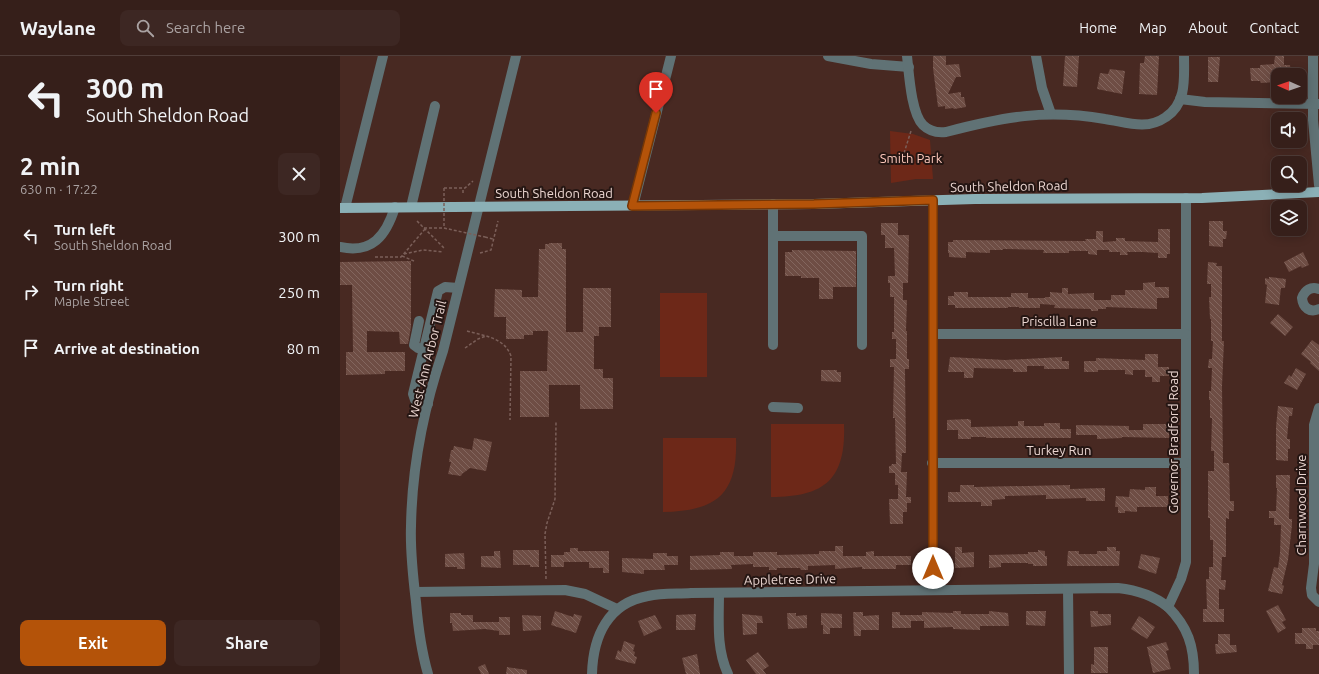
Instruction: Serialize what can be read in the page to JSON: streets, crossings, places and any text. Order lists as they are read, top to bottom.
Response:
{
  "streets": {
    "main road": ["South Sheldon Road"],
    "street": [
      "Priscilla Lane",
      "West Ann Arbor Trail",
      "Governor Bradford Road",
      "Turkey Run",
      "Charnwood Drive",
      "Appletree Drive"
    ]
  },
  "crossings": [
    ["South Sheldon Road", "West Ann Arbor Trail"],
    ["South Sheldon Road", "Governor Bradford Road"],
    ["Priscilla Lane", "Governor Bradford Road"],
    ["Governor Bradford Road", "Turkey Run"],
    ["Governor Bradford Road", "Appletree Drive"]
  ],
  "parks": ["Smith Park"],
  "north": "left",
  "page": {
    "header": "Waylane",
    "search": "Search here",
    "nav": [
      "Home",
      "Map",
      "About",
      "Contact"
    ],
    "turn": ["300 m", "South Sheldon Road"],
    "heading": ["2 min", "630 m · 17:22"],
    "list": [
      {
        "name": "Turn left",
        "note": "South Sheldon Road",
        "value": "300 m"
      },
      {
        "name": "Turn right",
        "note": "Maple Street",
        "value": "250 m"
      },
      {
        "name": "Arrive at destination",
        "value": "80 m"
      }
    ],
    "buttons": ["Exit", "Share"]
  }
}
